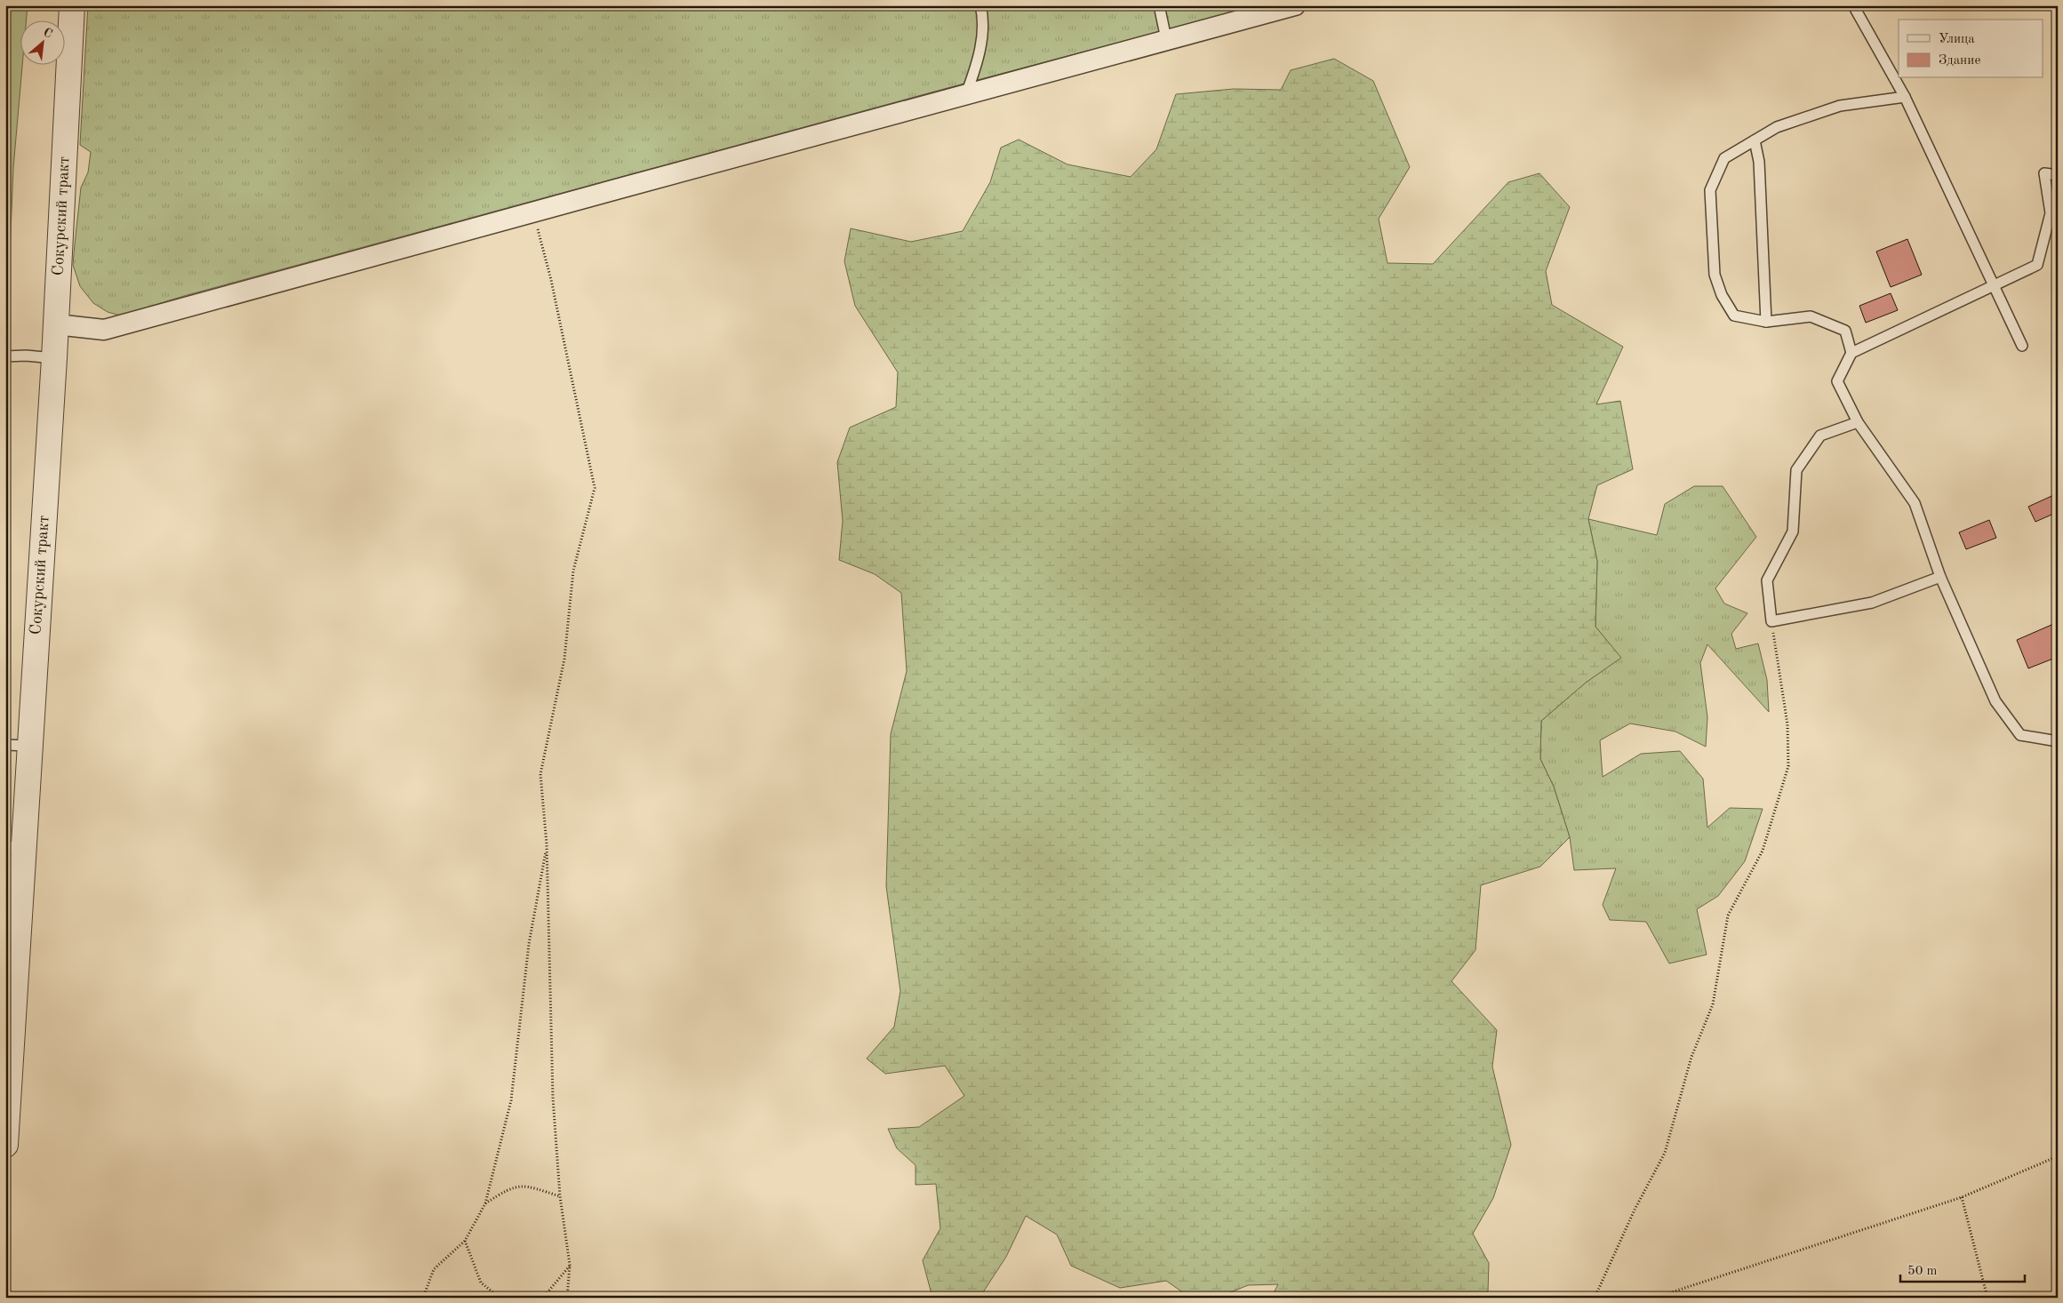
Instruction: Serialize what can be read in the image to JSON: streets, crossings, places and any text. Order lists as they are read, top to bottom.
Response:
{
  "streets": {
    "street": ["Сокурский тракт"]
  },
  "legend": ["Улица", "Здание"],
  "scale_bar": "50 m",
  "north": "top right"
}
